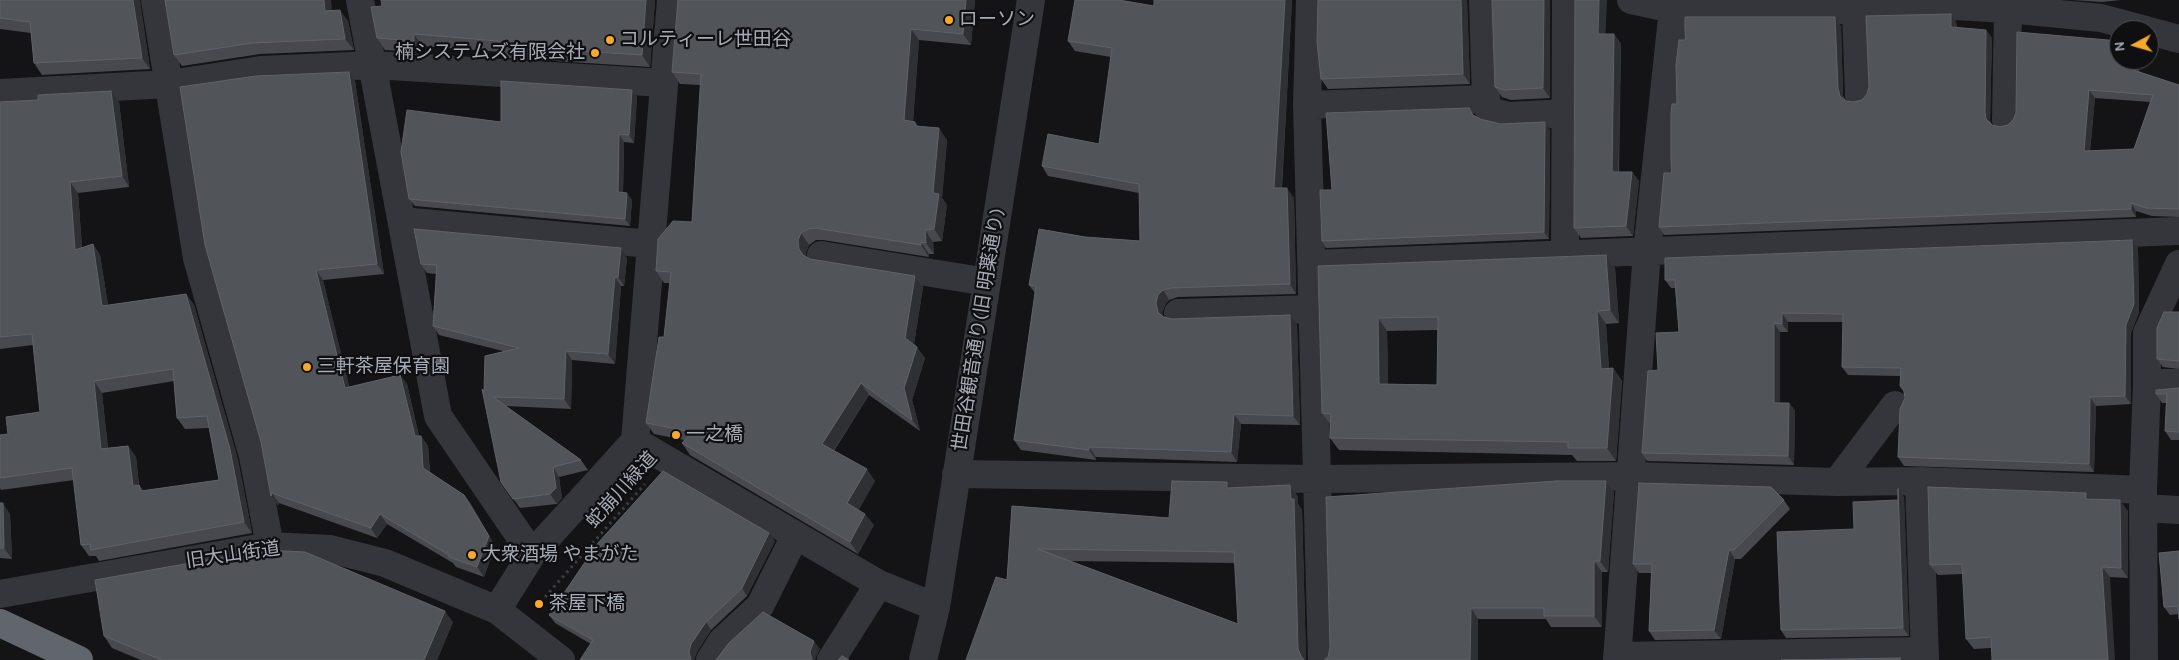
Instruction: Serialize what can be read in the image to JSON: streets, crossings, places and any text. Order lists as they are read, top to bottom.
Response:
{
  "streets": {
    "street": ["世田谷観音通り(旧 明薬通り)", "旧大山街道"],
    "path": ["蛇崩川緑道"]
  },
  "crossings": [
    ["蛇崩川緑道", "旧大山街道"]
  ],
  "places": [
    "ローソン",
    "コルティーレ世田谷",
    "楠システムズ有限会社",
    "三軒茶屋保育園",
    "一之橋",
    "大衆酒場 やまがた",
    "茶屋下橋"
  ],
  "north": "left"
}
